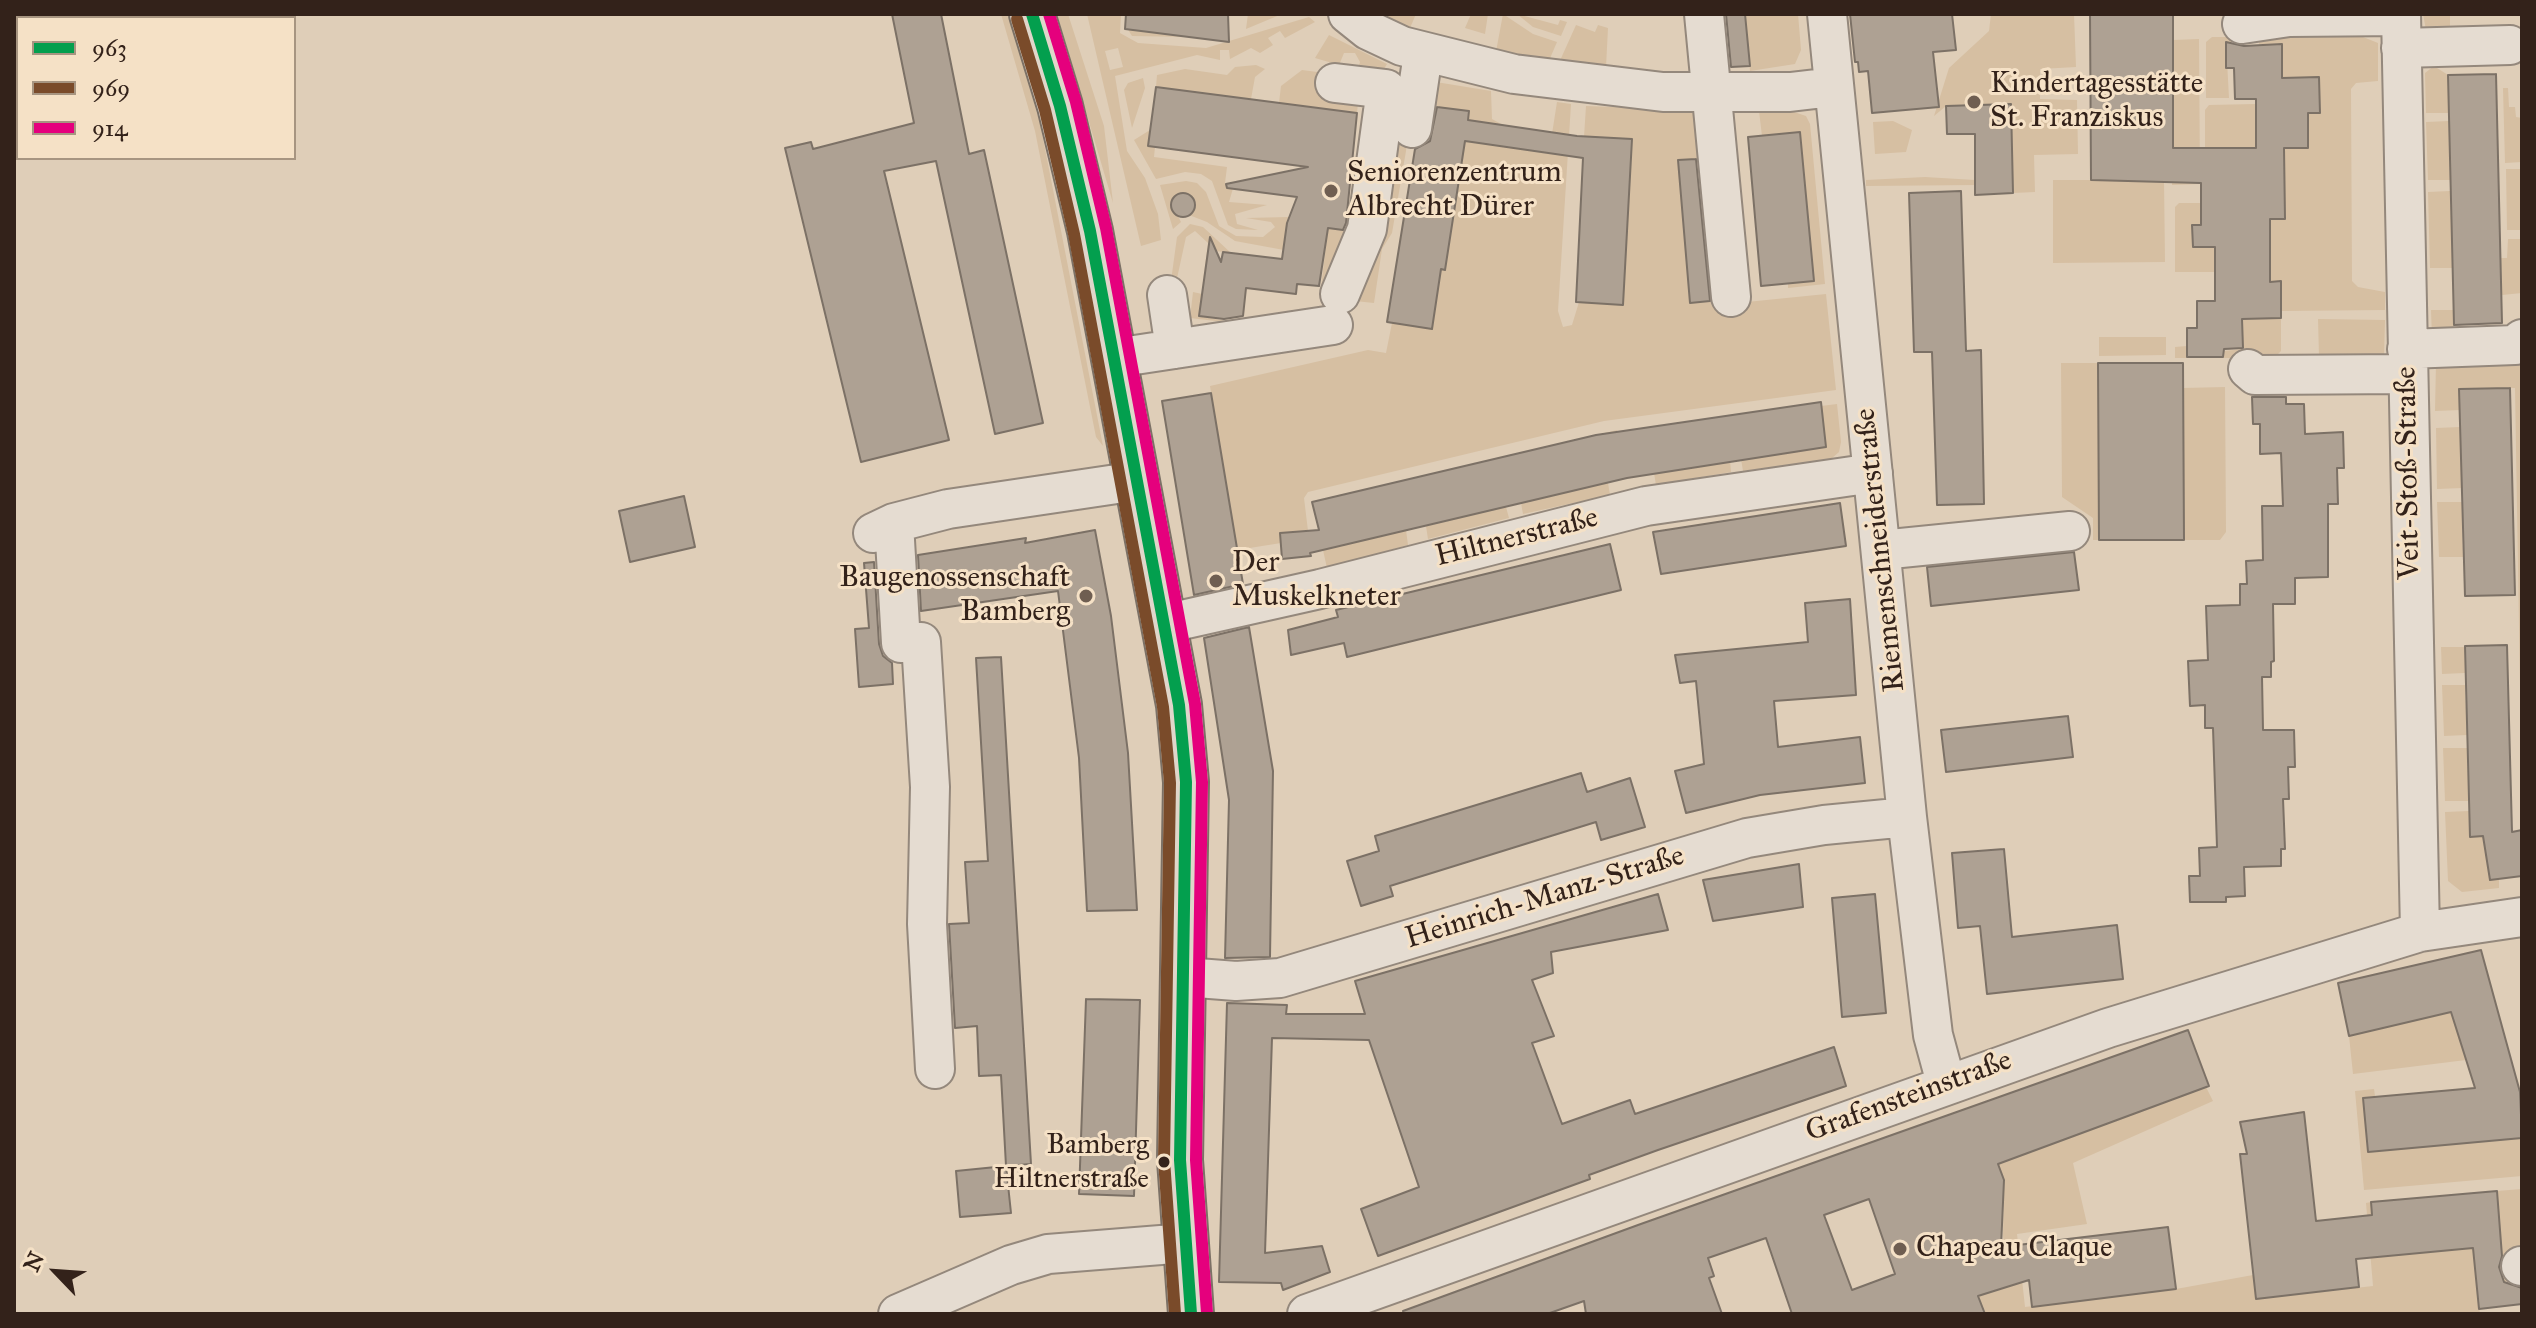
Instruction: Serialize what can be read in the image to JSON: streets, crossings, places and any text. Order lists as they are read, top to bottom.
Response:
{
  "streets": {
    "street": [
      "Veit-Stoß-Straße",
      "Hiltnerstraße",
      "Riemenschneiderstraße",
      "Heinrich-Manz-Straße",
      "Grafensteinstraße"
    ]
  },
  "crossings": [
    ["Veit-Stoß-Straße", "Grafensteinstraße"],
    ["Hiltnerstraße", "Riemenschneiderstraße"],
    ["Riemenschneiderstraße", "Heinrich-Manz-Straße"],
    ["Riemenschneiderstraße", "Grafensteinstraße"]
  ],
  "places": [
    "Kindertagesstätte St. Franziskus",
    "Seniorenzentrum Albrecht Dürer",
    "Der Muskelkneter",
    "Baugenossenschaft Bamberg",
    "Bamberg Hiltnerstraße",
    "Chapeau Claque"
  ],
  "lines": ["transit line 963", "transit line 914", "transit line 969"],
  "legend": ["963", "969", "914"],
  "north": "top left"
}
